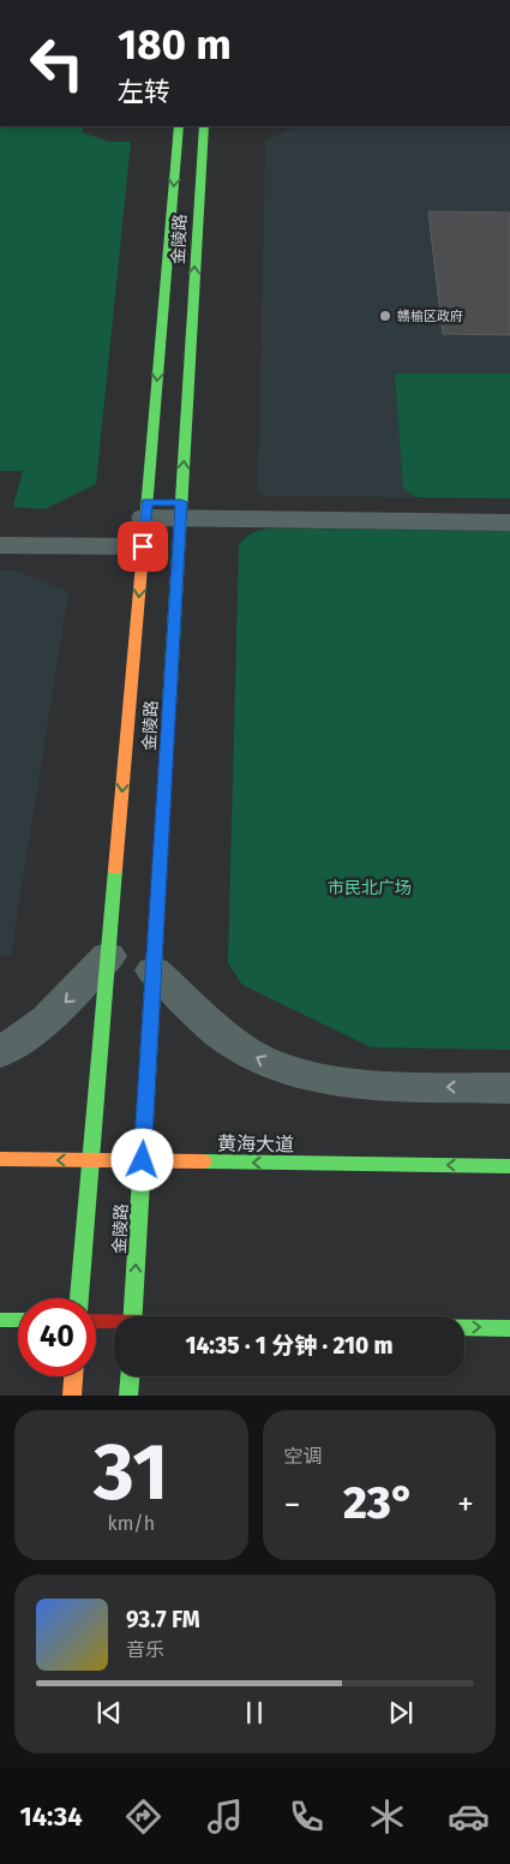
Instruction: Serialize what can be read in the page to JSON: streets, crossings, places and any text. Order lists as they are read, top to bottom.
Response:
{
  "streets": {
    "street": ["金陵路", "黄海大道"]
  },
  "crossings": [
    ["金陵路", "黄海大道"]
  ],
  "parks": ["市民北广场"],
  "places": ["赣榆区政府"],
  "page": {
    "turn": ["180 m", "左转"],
    "limit": "40",
    "trip": "14:35 · 1 分钟 · 210 m",
    "tile": [
      ["31", "km/h"],
      "空调"
    ],
    "heat": ["−", "23°", "+"],
    "song": ["93.7 FM", "音乐"],
    "tabs": "14:34"
  }
}
